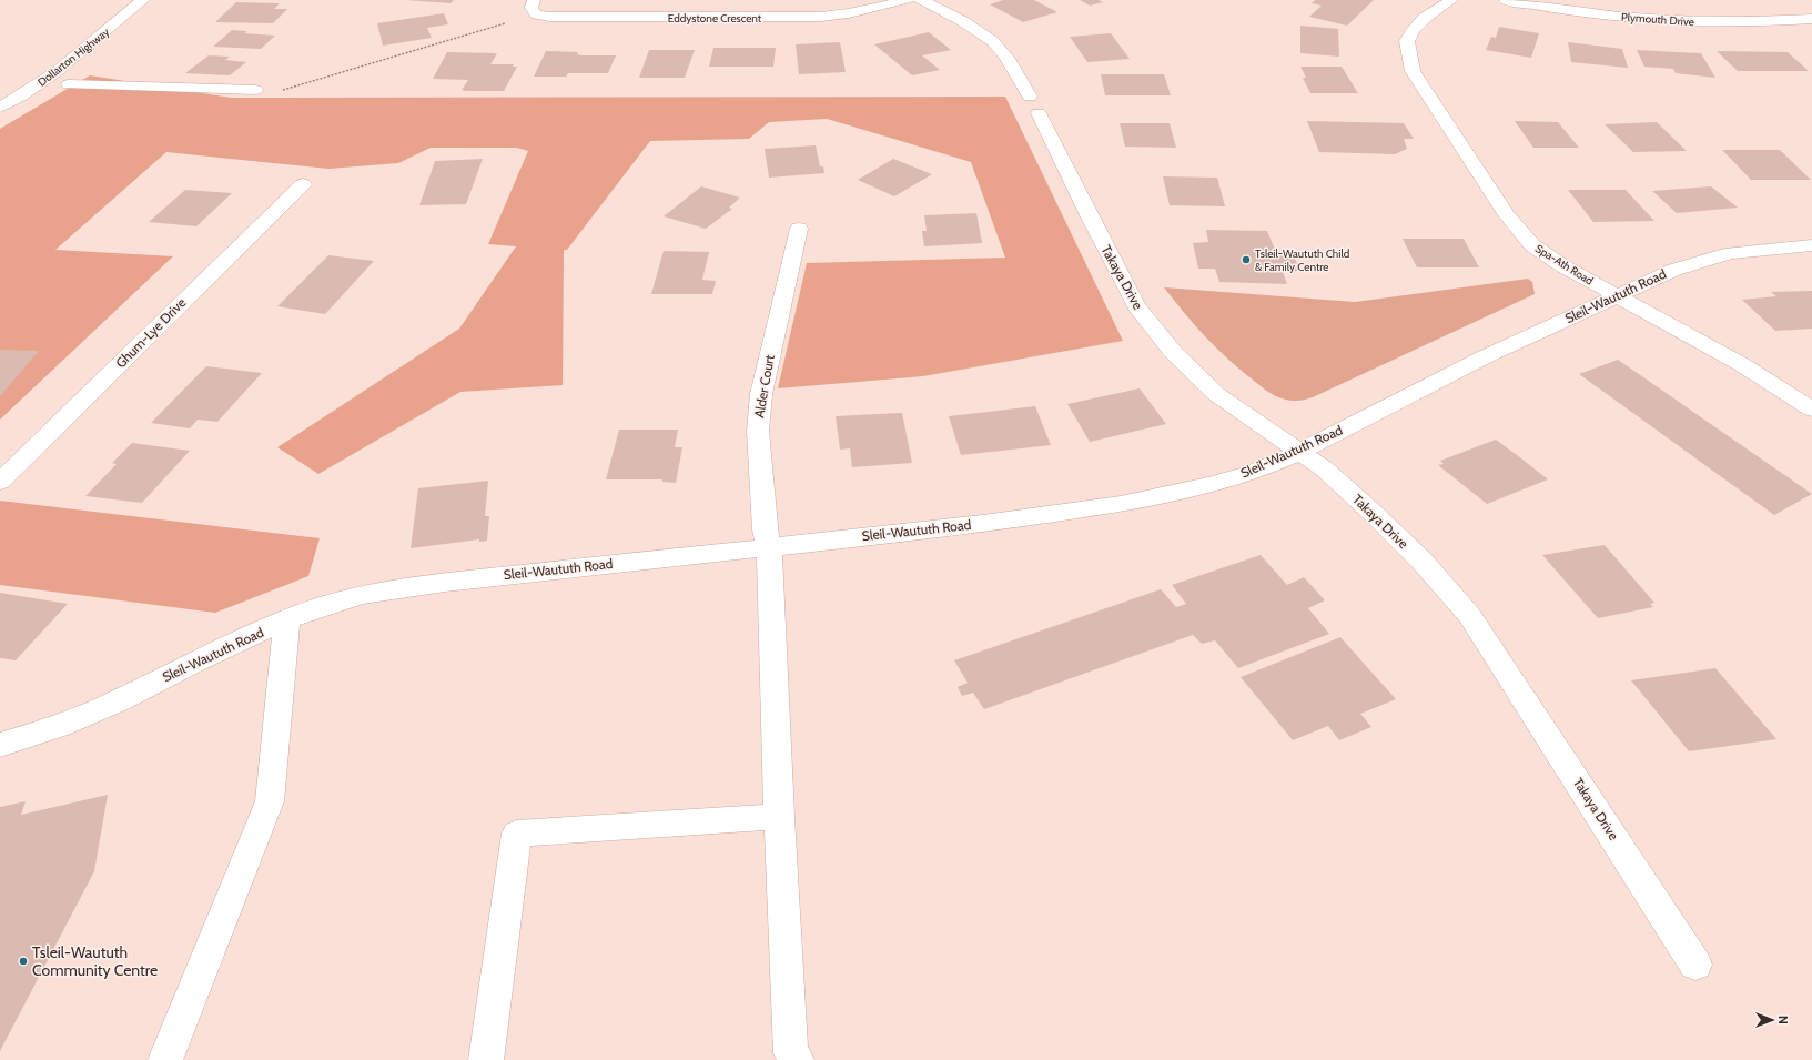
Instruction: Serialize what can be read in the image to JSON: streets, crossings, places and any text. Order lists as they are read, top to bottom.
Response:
{
  "streets": {
    "street": [
      "Eddystone Crescent",
      "Plymouth Drive",
      "Dollarton Highway",
      "Spa-Ath Road",
      "Takaya Drive",
      "Sleil-Waututh Road",
      "Ghum-Lye Drive",
      "Alder Court"
    ]
  },
  "crossings": [
    ["Spa-Ath Road", "Sleil-Waututh Road"],
    ["Takaya Drive", "Sleil-Waututh Road"],
    ["Sleil-Waututh Road", "Alder Court"]
  ],
  "places": ["Tsleil-Waututh Child & Family Centre", "Tsleil-Waututh Community Centre"],
  "north": "right"
}
